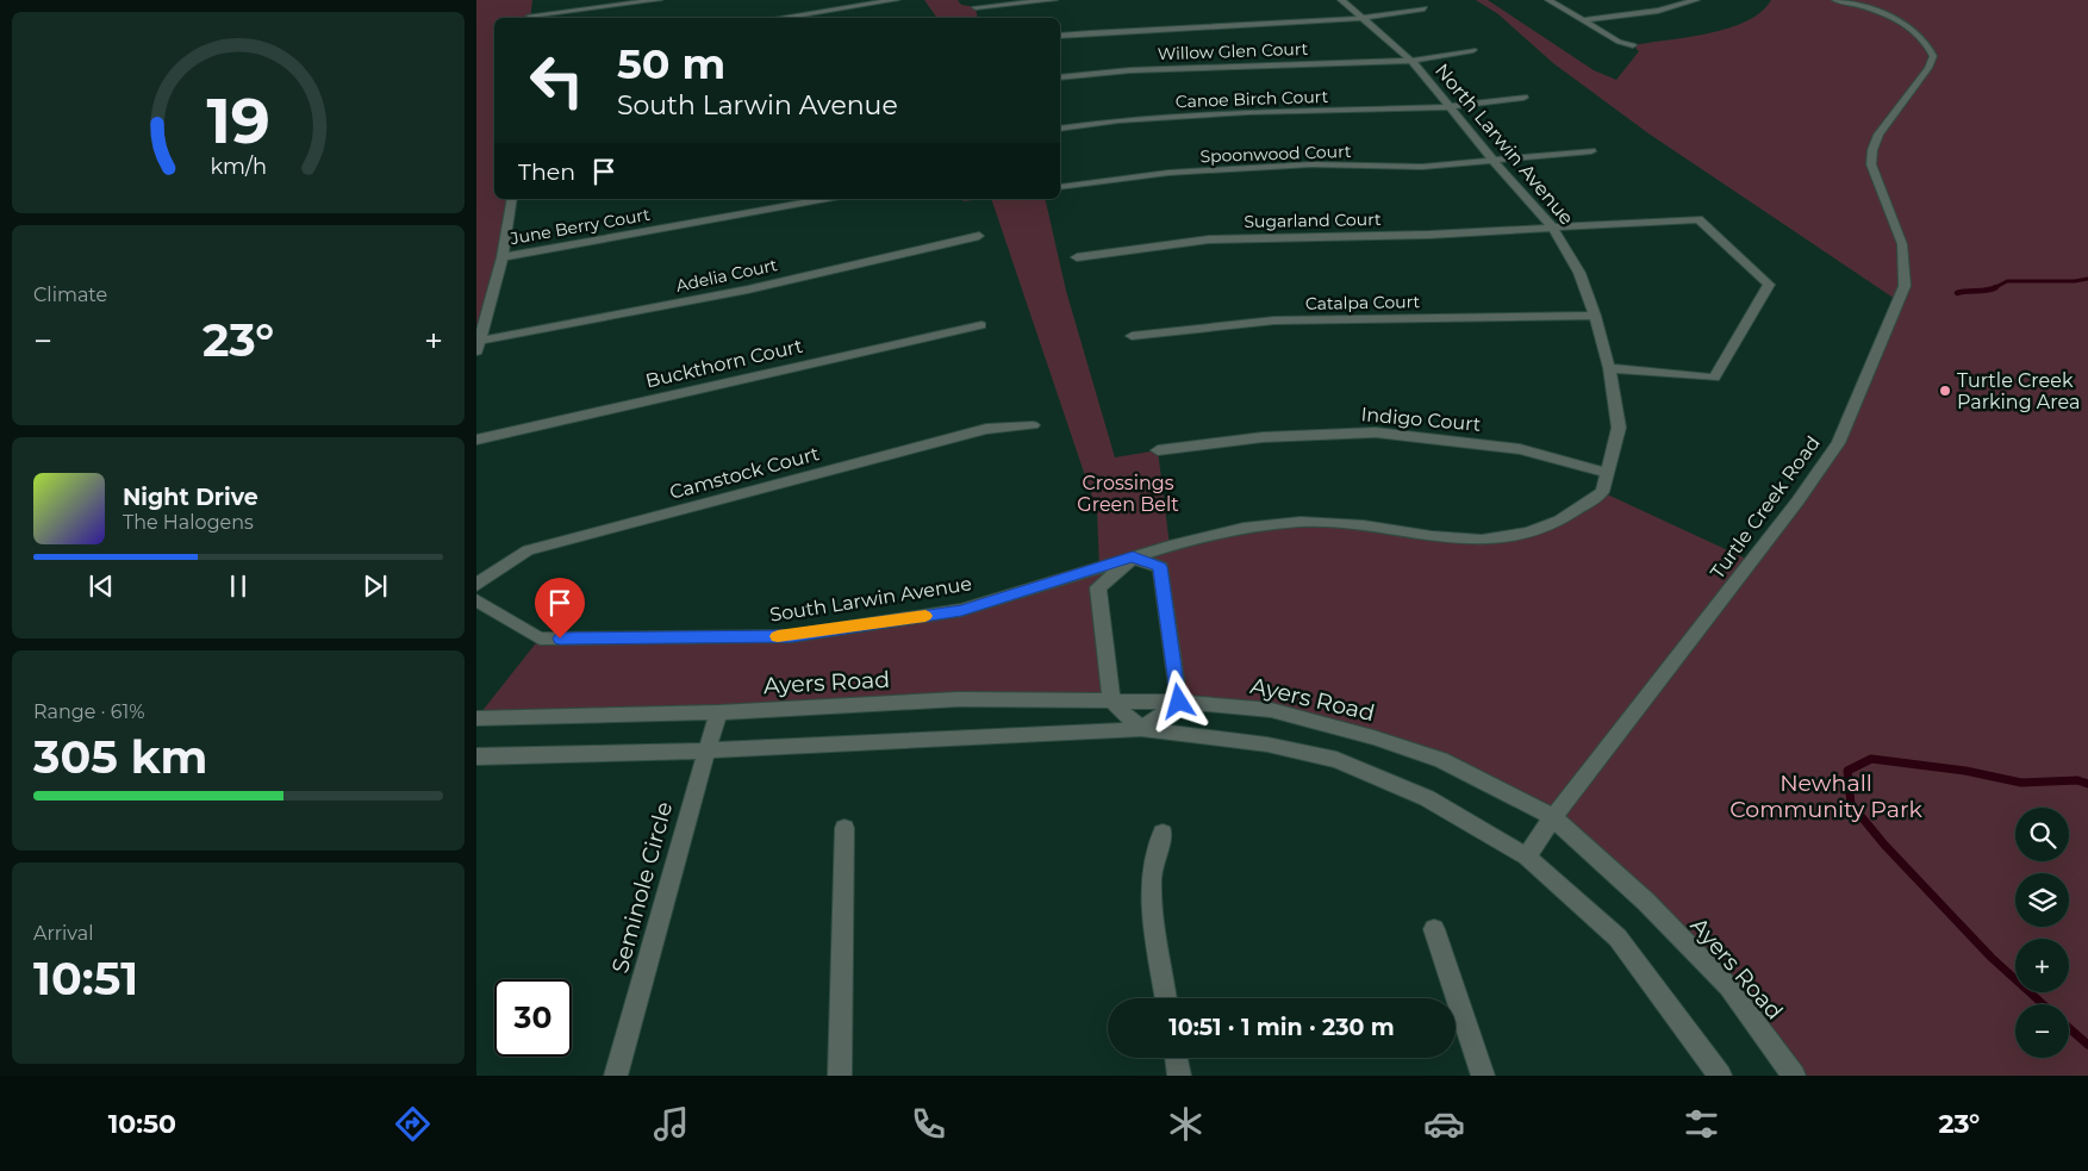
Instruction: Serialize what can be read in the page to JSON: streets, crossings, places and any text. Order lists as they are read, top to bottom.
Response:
{
  "streets": {
    "street": [
      "Willow Glen Court",
      "Canoe Birch Court",
      "North Larwin Avenue",
      "Spoonwood Court",
      "Sugarland Court",
      "June Berry Court",
      "Adelia Court",
      "Catalpa Court",
      "Buckthorn Court",
      "Indigo Court",
      "Camstock Court",
      "Turtle Creek Road",
      "South Larwin Avenue",
      "Ayers Road",
      "Seminole Circle"
    ]
  },
  "crossings": [
    ["Willow Glen Court", "North Larwin Avenue"],
    ["Canoe Birch Court", "North Larwin Avenue"],
    ["North Larwin Avenue", "Spoonwood Court"],
    ["North Larwin Avenue", "Sugarland Court"],
    ["North Larwin Avenue", "Catalpa Court"],
    ["North Larwin Avenue", "Indigo Court"],
    ["North Larwin Avenue", "South Larwin Avenue"],
    ["Turtle Creek Road", "Ayers Road"],
    ["Ayers Road", "Seminole Circle"]
  ],
  "parks": ["Crossings Green Belt", "Newhall Community Park"],
  "places": ["Turtle Creek Parking Area"],
  "page": {
    "turn": ["50 m", "South Larwin Avenue"],
    "then": "Then",
    "tile": [
      "Climate",
      ["Range · 61%", "305 km"],
      ["Arrival", "10:51"]
    ],
    "heat": ["−", "23°", "+"],
    "song": ["Night Drive", "The Halogens"],
    "map_buttons": ["+", "−"],
    "limit": "30",
    "trip": "10:51 · 1 min · 230 m",
    "tabs": ["10:50", "23°"],
    "gauge": ["19", "km/h"]
  }
}
